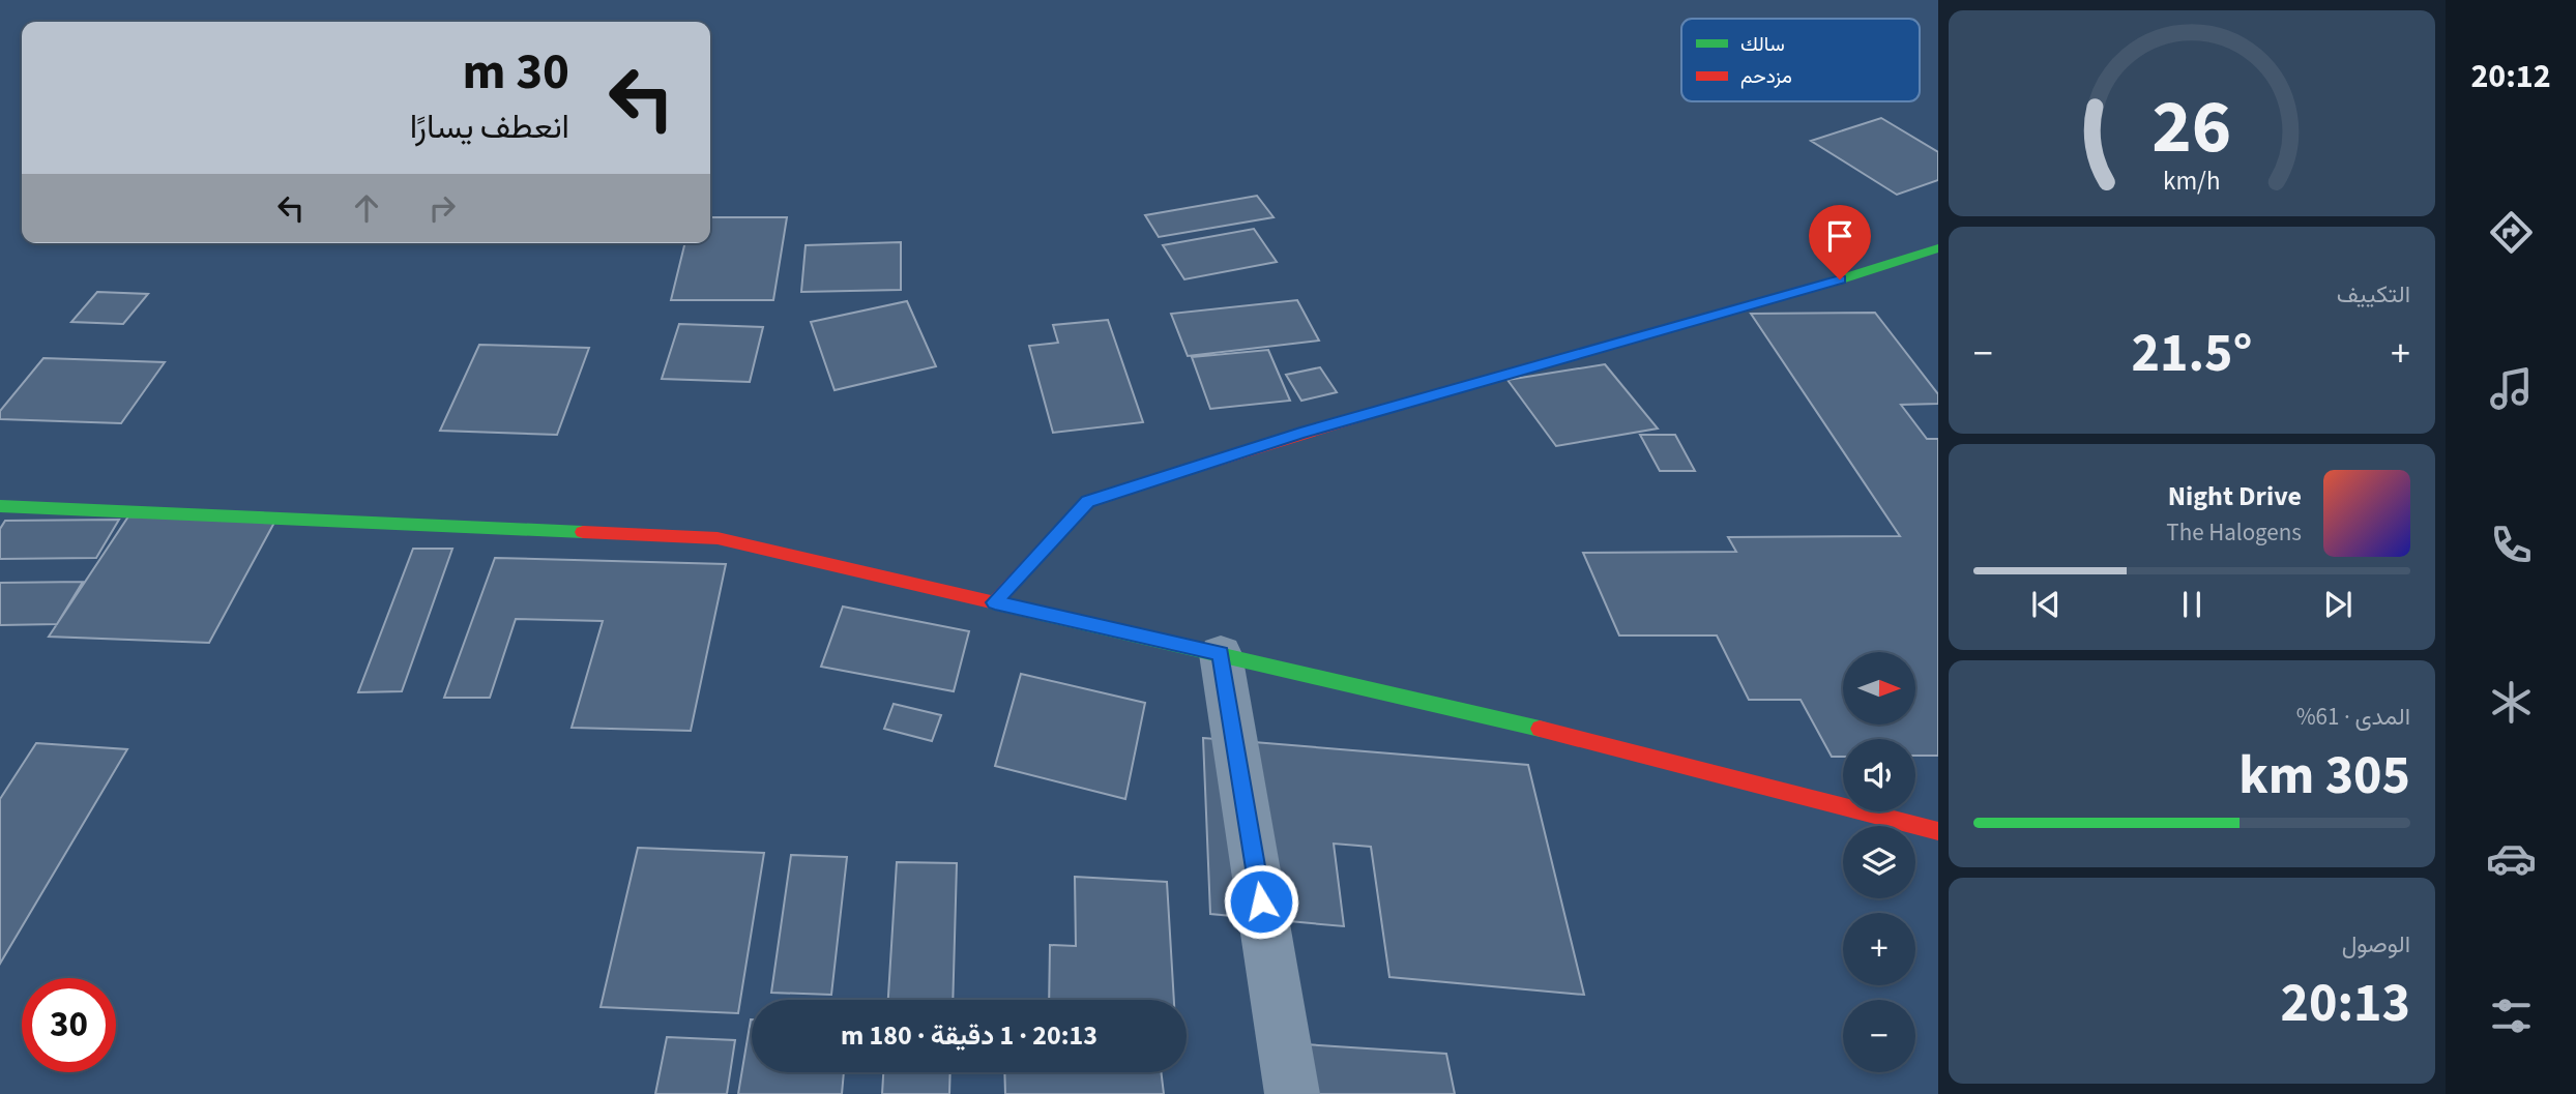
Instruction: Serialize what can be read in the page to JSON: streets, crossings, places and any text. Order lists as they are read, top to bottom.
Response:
{
  "legend": ["سالك", "مزدحم"],
  "north": "right",
  "page": {
    "tabs": "20:12",
    "turn": ["30 m", "انعطف يسارًا"],
    "tile": [
      "التكييف",
      ["المدى · 61%", "305 km"],
      ["الوصول", "20:13"]
    ],
    "heat": ["−", "21.5°", "+"],
    "song": ["Night Drive", "The Halogens"],
    "map_buttons": ["+", "−"],
    "limit": "30",
    "trip": "20:13 · 1 دقيقة · 180 m",
    "gauge": ["26", "km/h"]
  }
}
